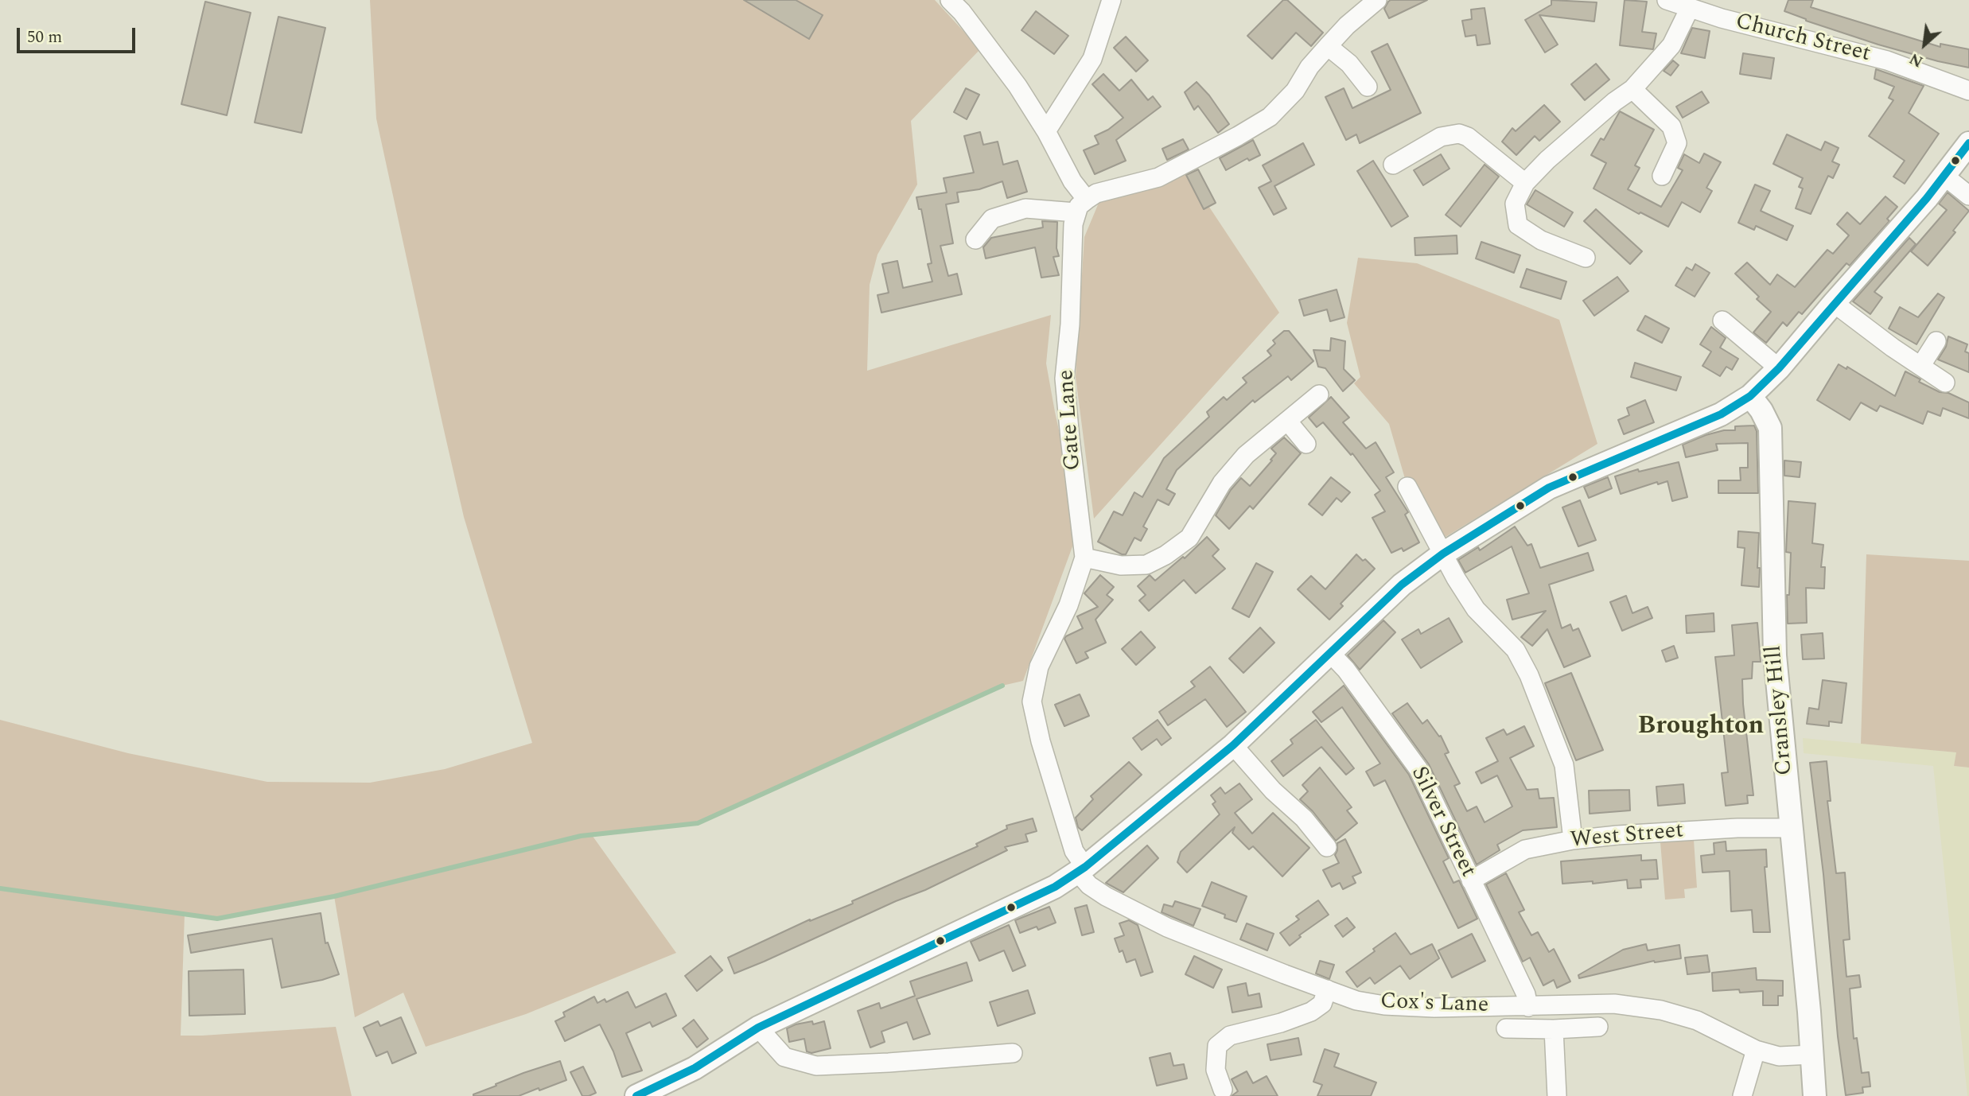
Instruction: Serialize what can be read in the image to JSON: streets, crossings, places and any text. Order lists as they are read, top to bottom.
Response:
{
  "streets": {
    "street": [
      "Church Street",
      "Gate Lane",
      "Cransley Hill",
      "Silver Street",
      "West Street",
      "Cox's Lane"
    ]
  },
  "crossings": [
    ["Gate Lane", "Cox's Lane"],
    ["Cransley Hill", "West Street"],
    ["Cransley Hill", "Cox's Lane"],
    ["Silver Street", "West Street"],
    ["Silver Street", "Cox's Lane"]
  ],
  "districts": ["Broughton"],
  "scale_bar": "50 m",
  "north": "bottom left"
}
